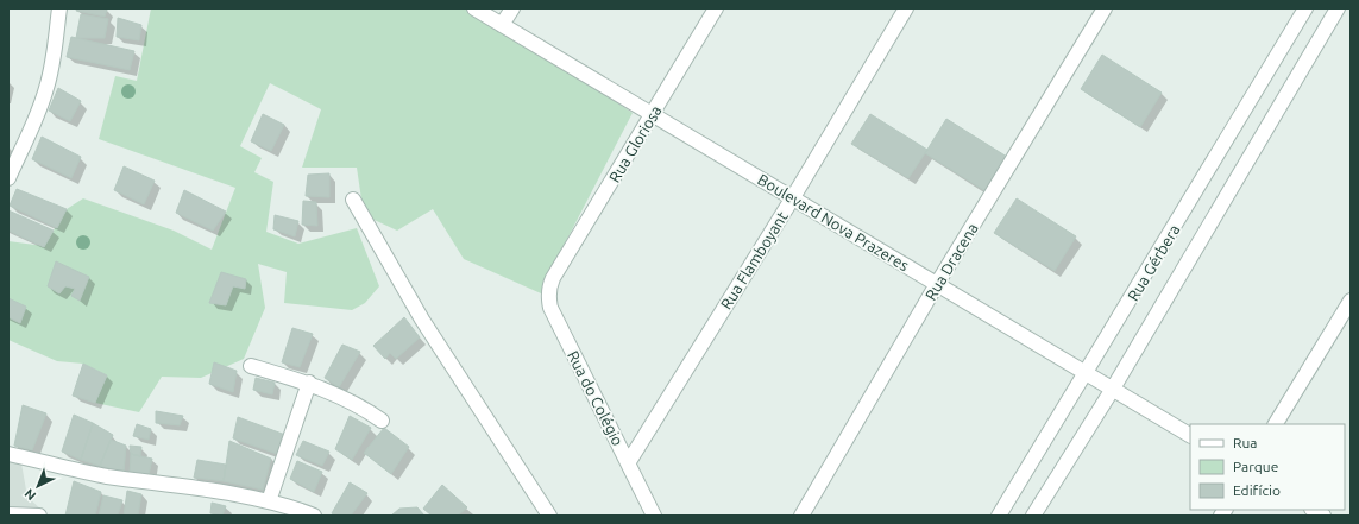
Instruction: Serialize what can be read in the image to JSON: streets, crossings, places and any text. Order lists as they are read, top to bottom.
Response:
{
  "streets": {
    "street": [
      "Rua Gloriosa",
      "Boulevard Nova Prazeres",
      "Rua Flamboyant",
      "Rua Dracena",
      "Rua Gérbera",
      "Rua do Colégio"
    ]
  },
  "crossings": [
    ["Rua Gloriosa", "Boulevard Nova Prazeres"],
    ["Rua Gloriosa", "Rua do Colégio"],
    ["Boulevard Nova Prazeres", "Rua Flamboyant"],
    ["Boulevard Nova Prazeres", "Rua Dracena"],
    ["Boulevard Nova Prazeres", "Rua Gérbera"],
    ["Rua Flamboyant", "Rua do Colégio"]
  ],
  "legend": ["Rua", "Parque", "Edifício"],
  "north": "bottom left"
}
